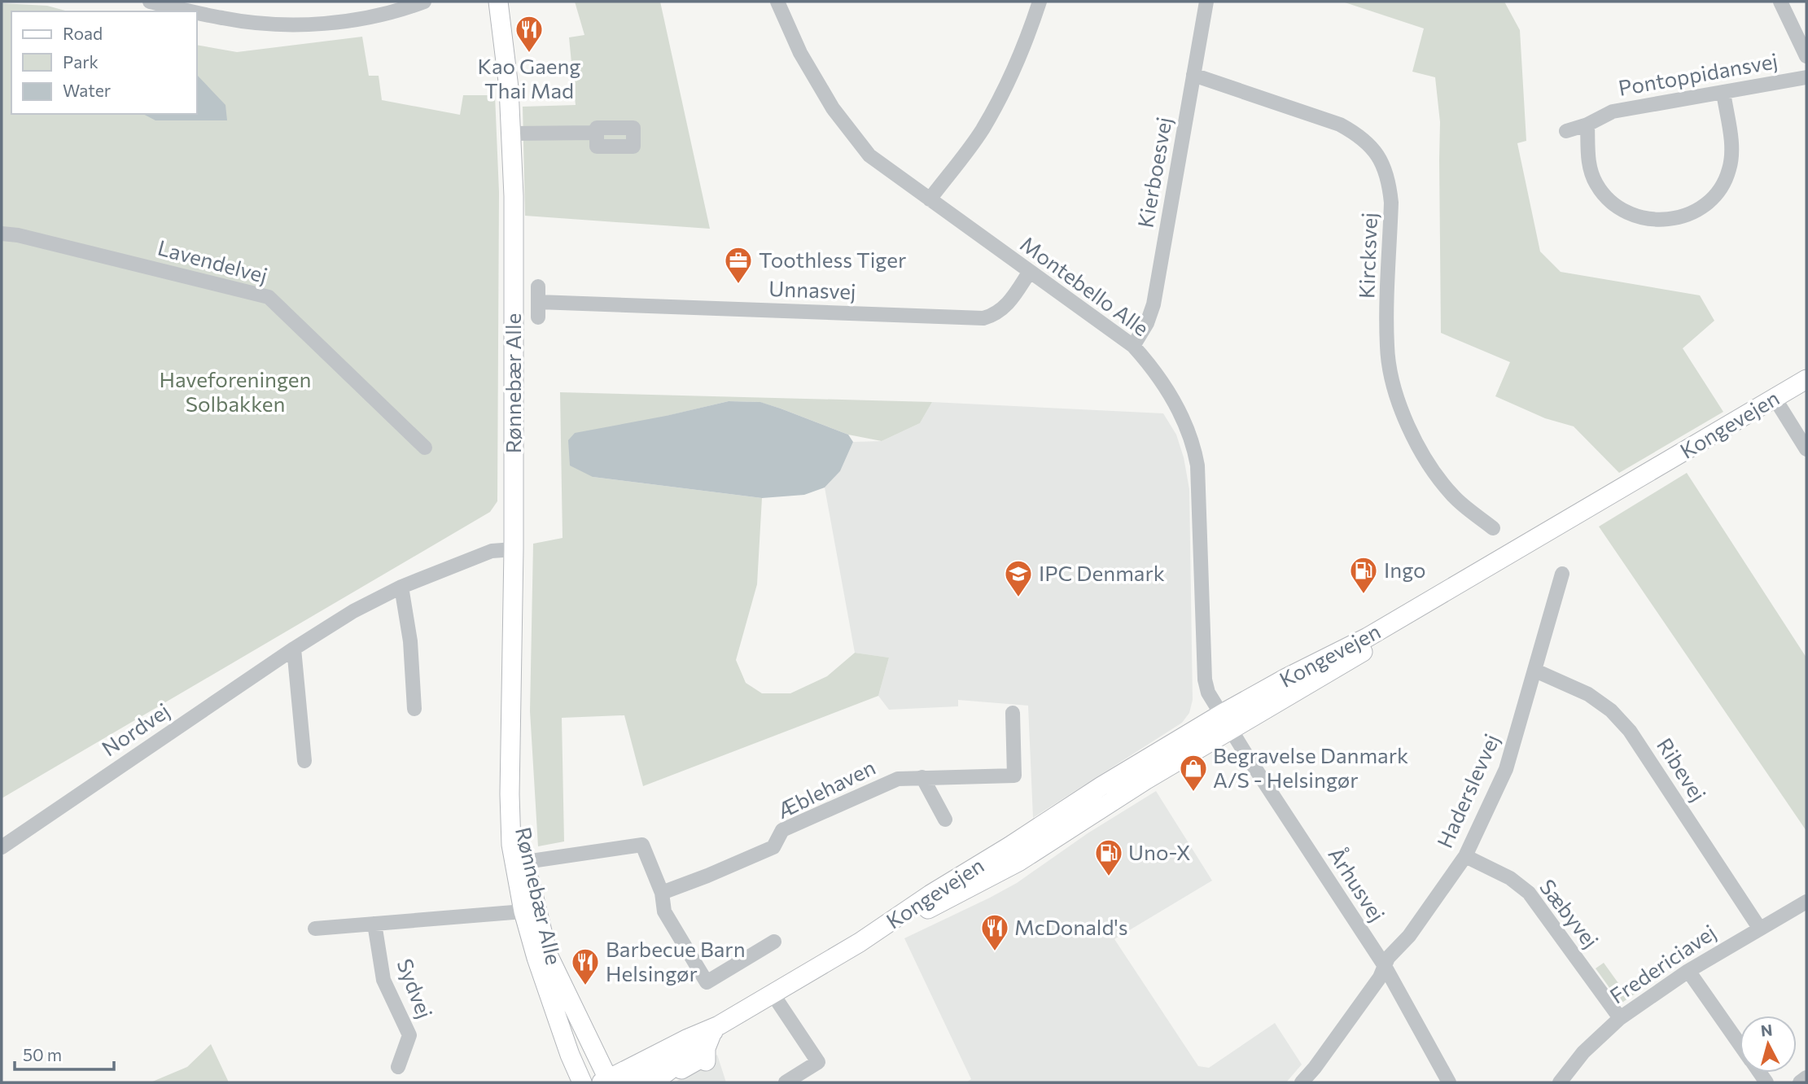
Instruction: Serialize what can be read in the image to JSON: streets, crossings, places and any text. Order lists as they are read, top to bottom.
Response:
{
  "streets": {
    "main road": ["Rønnebær Alle", "Kongevejen"],
    "street": [
      "Pontoppidansvej",
      "Kierboesvej",
      "Kircksvej",
      "Lavendelvej",
      "Montebello Alle",
      "Unnasvej",
      "Nordvej",
      "Ribevej",
      "Æblehaven",
      "Haderslevvej",
      "Århusvej",
      "Sæbyvej",
      "Fredericiavej",
      "Sydvej"
    ]
  },
  "crossings": [
    ["Kierboesvej", "Kircksvej"],
    ["Kierboesvej", "Montebello Alle"],
    ["Montebello Alle", "Unnasvej"],
    ["Montebello Alle", "Kongevejen"],
    ["Montebello Alle", "Århusvej"],
    ["Rønnebær Alle", "Kongevejen"],
    ["Rønnebær Alle", "Nordvej"],
    ["Kongevejen", "Århusvej"],
    ["Ribevej", "Haderslevvej"],
    ["Ribevej", "Fredericiavej"],
    ["Haderslevvej", "Århusvej"],
    ["Haderslevvej", "Sæbyvej"],
    ["Sæbyvej", "Fredericiavej"]
  ],
  "parks": ["Haveforeningen Solbakken"],
  "places": {
    "restaurant": ["Kao Gaeng Thai Mad", "McDonald's", "Barbecue Barn Helsingør"],
    "office": ["Toothless Tiger"],
    "fuel station": ["Ingo", "Uno-X"],
    "school or university": ["IPC Denmark"],
    "shop": ["Begravelse Danmark A/S - Helsingør"]
  },
  "legend": ["Road", "Park", "Water"],
  "scale_bar": "50 m",
  "north": "top"
}
